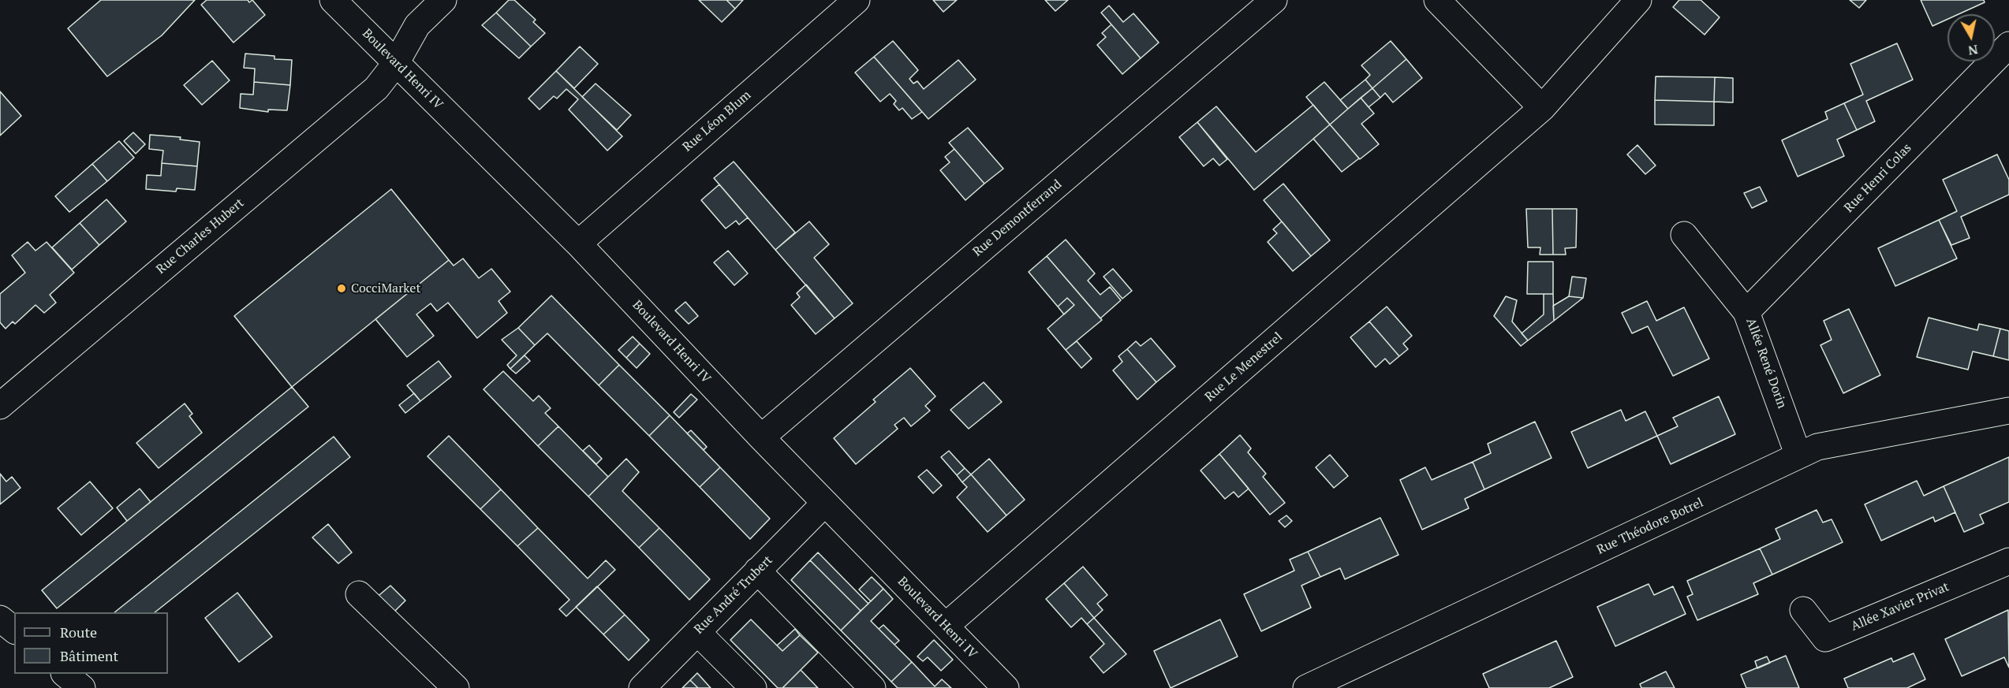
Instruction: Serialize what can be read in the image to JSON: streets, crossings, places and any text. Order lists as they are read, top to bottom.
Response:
{
  "streets": {
    "street": [
      "Boulevard Henri IV",
      "Rue Léon Blum",
      "Rue Henri Colas",
      "Rue Demontferrand",
      "Rue Charles Hubert",
      "Allée René Dorin",
      "Rue Le Menestrel",
      "Rue Théodore Botrel",
      "Rue André Trubert",
      "Allée Xavier Privat"
    ]
  },
  "crossings": [
    ["Boulevard Henri IV", "Rue Léon Blum"],
    ["Boulevard Henri IV", "Rue Demontferrand"],
    ["Boulevard Henri IV", "Rue Charles Hubert"],
    ["Boulevard Henri IV", "Rue Le Menestrel"],
    ["Boulevard Henri IV", "Rue André Trubert"],
    ["Rue Henri Colas", "Allée René Dorin"],
    ["Allée René Dorin", "Rue Théodore Botrel"]
  ],
  "places": ["CocciMarket"],
  "legend": ["Route", "Bâtiment"],
  "north": "bottom"
}
